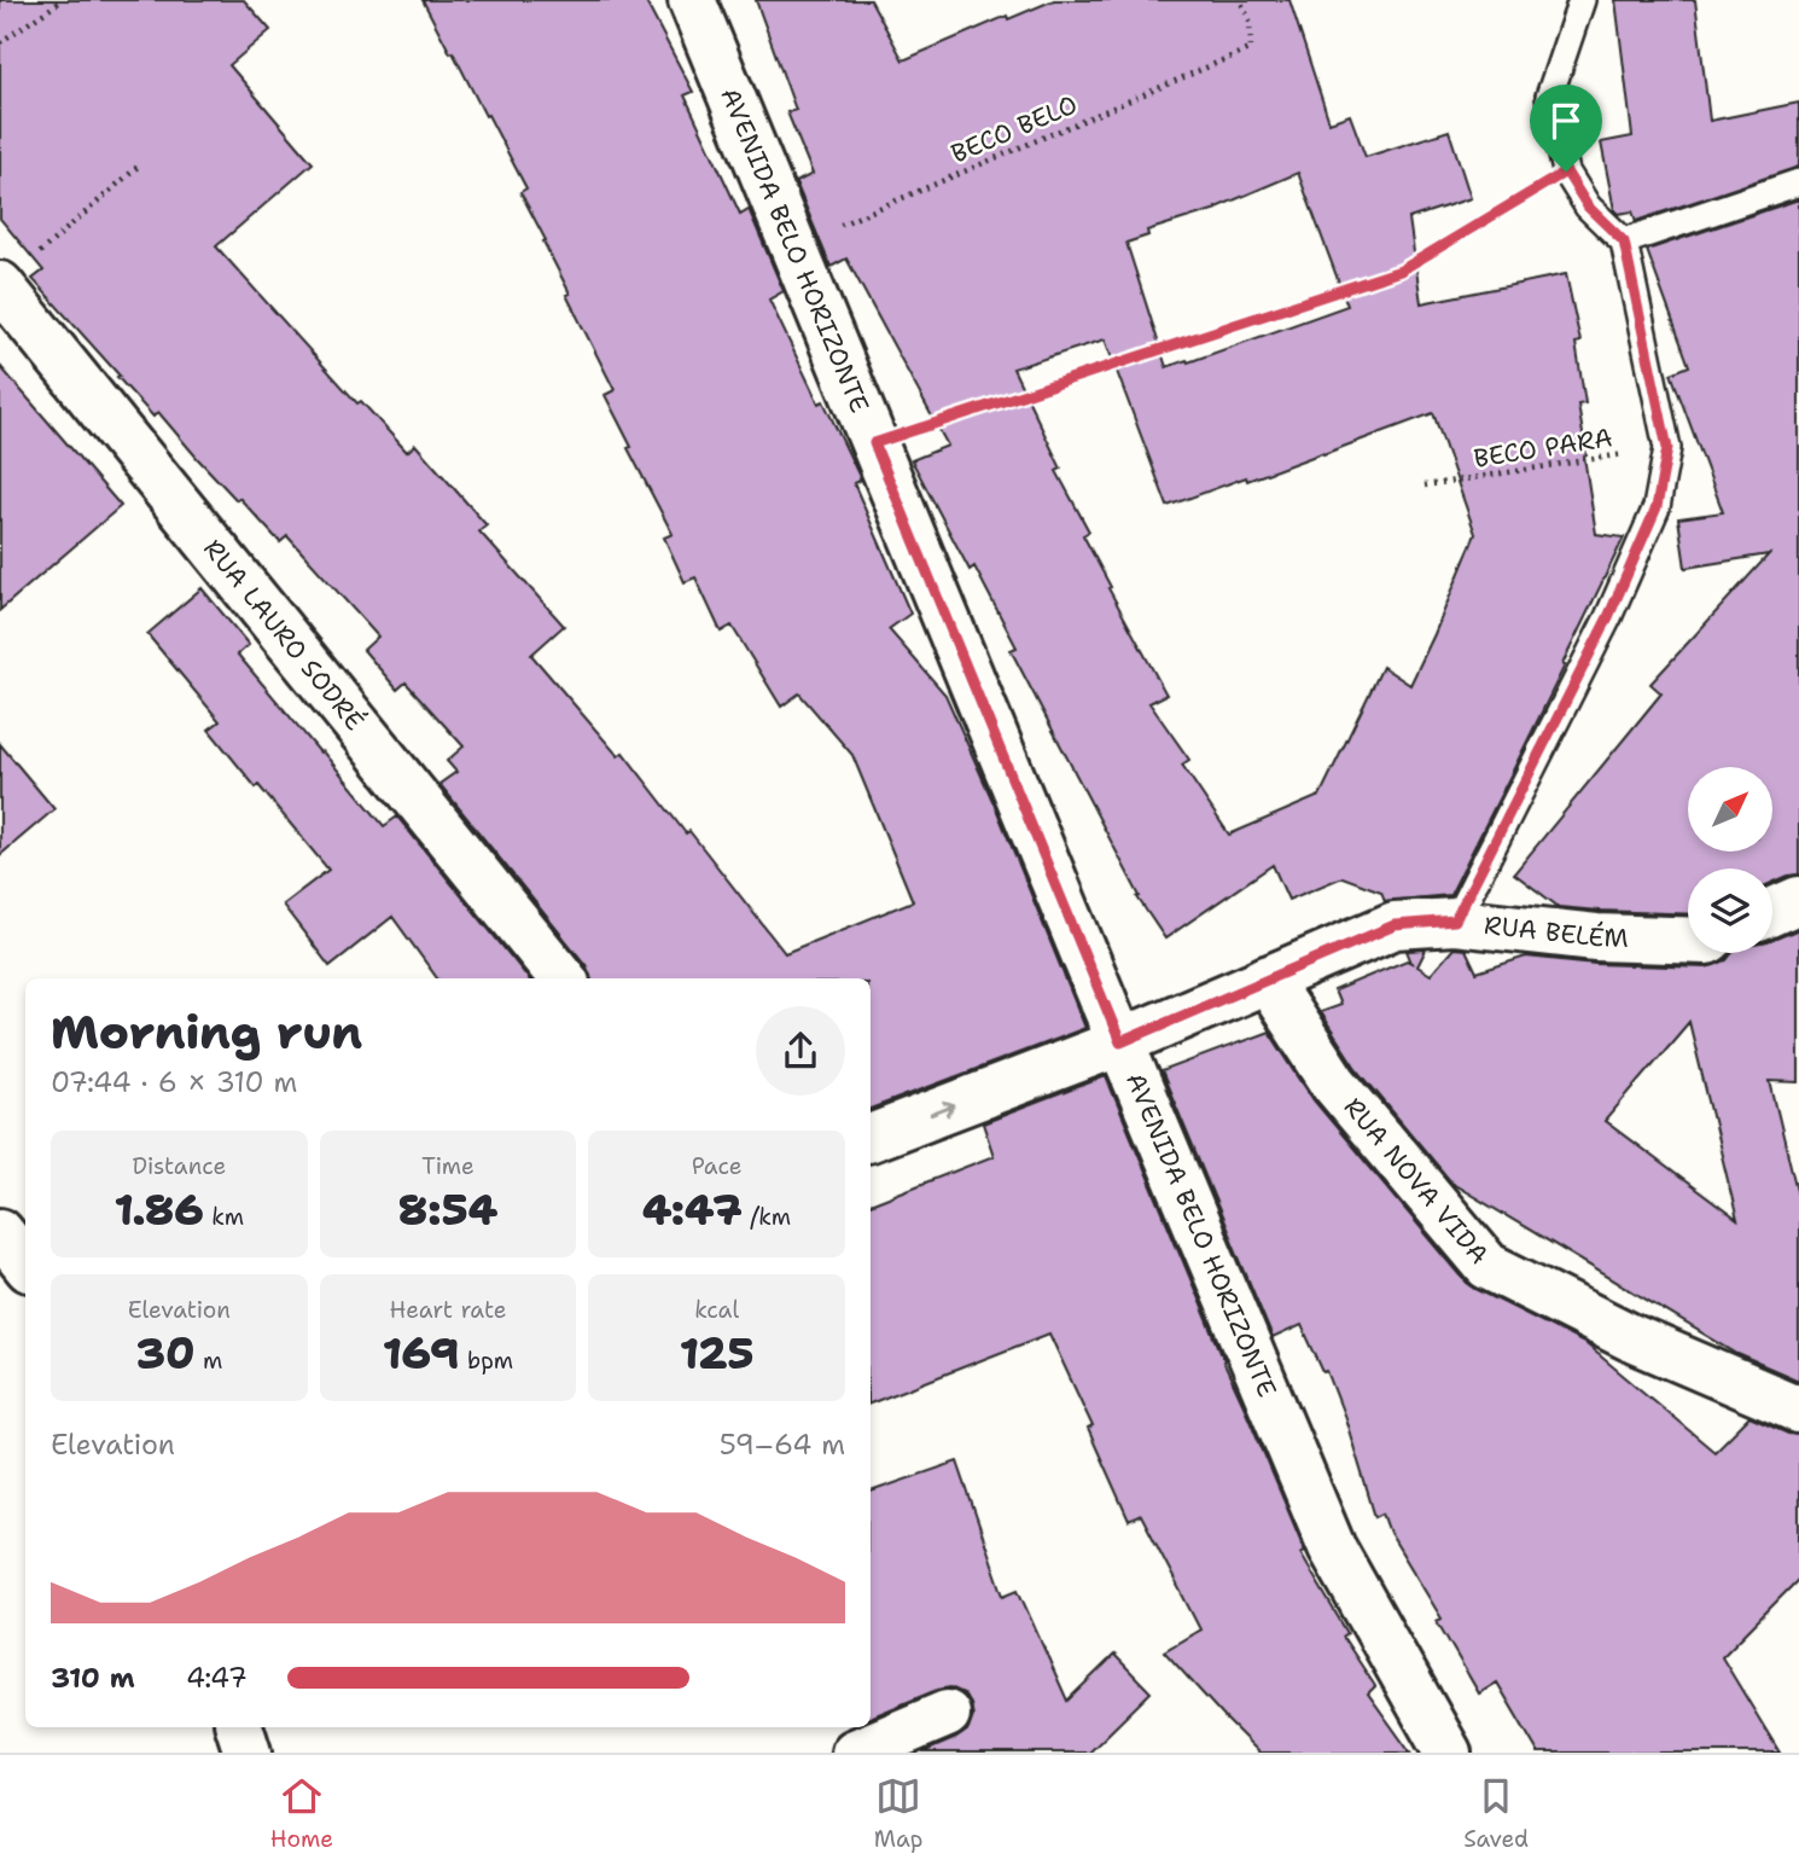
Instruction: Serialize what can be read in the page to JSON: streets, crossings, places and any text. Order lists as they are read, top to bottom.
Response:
{
  "streets": {
    "street": [
      "AVENIDA BELO HORIZONTE",
      "RUA LAURO SODRÉ",
      "RUA BELÉM",
      "RUA NOVA VIDA"
    ],
    "path": ["BECO BELO", "BECO PARA"]
  },
  "crossings": [
    ["BECO BELO", "AVENIDA BELO HORIZONTE"],
    ["AVENIDA BELO HORIZONTE", "RUA BELÉM"],
    ["RUA BELÉM", "RUA NOVA VIDA"]
  ],
  "north": "top right",
  "page": {
    "heading": ["Morning run", "07:44 · 6 × 310 m"],
    "stats": [
      ["Distance", "1.86 km"],
      ["Time", "8:54"],
      ["Pace", "4:47 /km"],
      ["Elevation", "30 m"],
      ["Heart rate", "169 bpm"],
      ["kcal", "125"]
    ],
    "chart": ["Elevation", "59–64 m"],
    "list": [
      {
        "name": "310 m",
        "note": "4:47"
      }
    ],
    "tabs": ["Home", "Map", "Saved"]
  }
}
